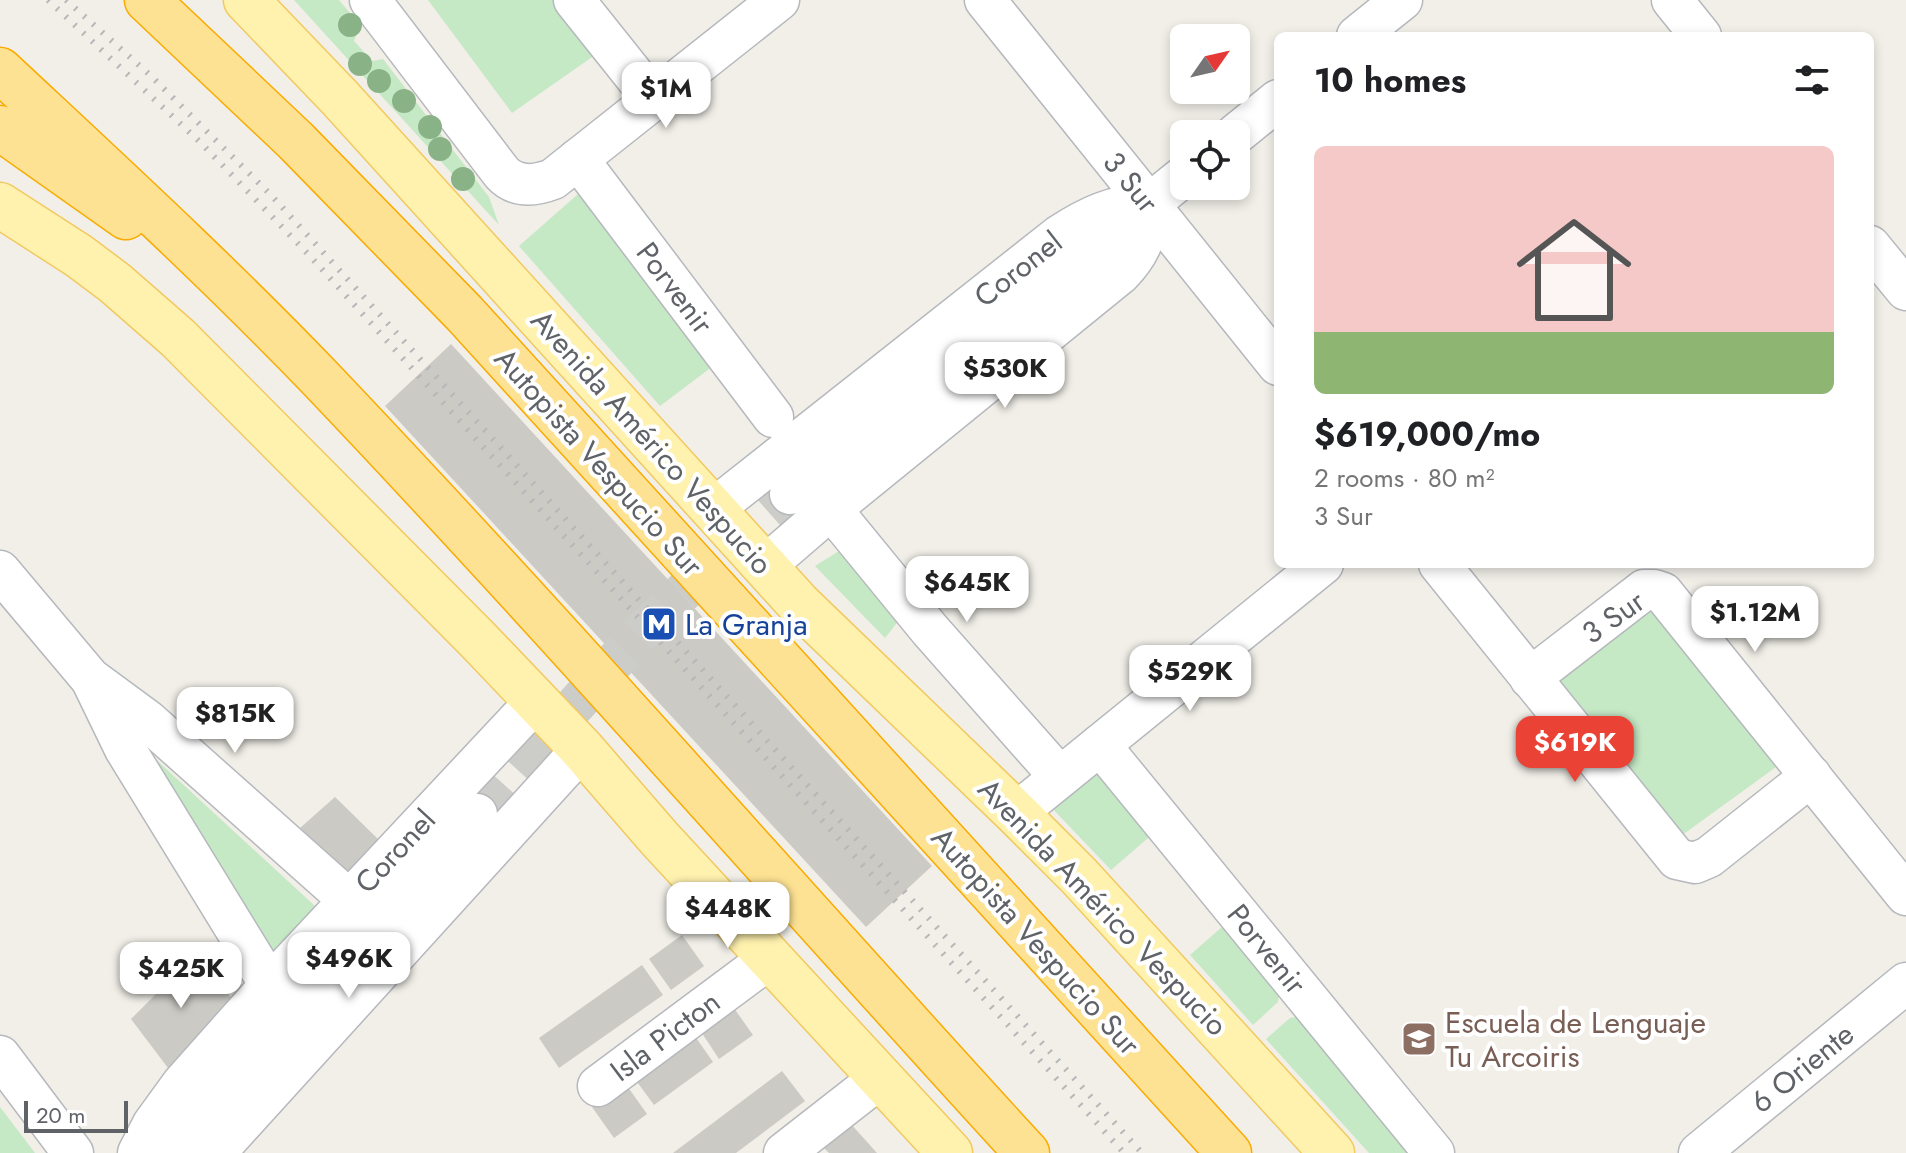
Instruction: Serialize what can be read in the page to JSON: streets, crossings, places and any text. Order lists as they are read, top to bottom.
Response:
{
  "streets": {
    "highway": ["Autopista Vespucio Sur"],
    "main road": ["Avenida Américo Vespucio"],
    "street": [
      "3 Sur",
      "Coronel",
      "Porvenir",
      "Isla Picton",
      "6 Oriente"
    ]
  },
  "crossings": [
    ["3 Sur", "Coronel"],
    ["Coronel", "Avenida Américo Vespucio"]
  ],
  "places": {
    "metro station": ["La Granja"],
    "school or university": ["Escuela de Lenguaje Tu Arcoiris"]
  },
  "scale_bar": "20 m",
  "north": "top right",
  "page": {
    "heading": "10 homes",
    "price": [
      "$1M",
      "$530K",
      "$645K",
      "$1.12M",
      "$529K",
      "$815K",
      "$619K",
      "$448K",
      "$496K",
      "$425K"
    ],
    "list": [
      {
        "name": "$619,000/mo",
        "note": "2 rooms · 80 m² · 3 Sur"
      }
    ],
    "scale": "20 m"
  }
}
